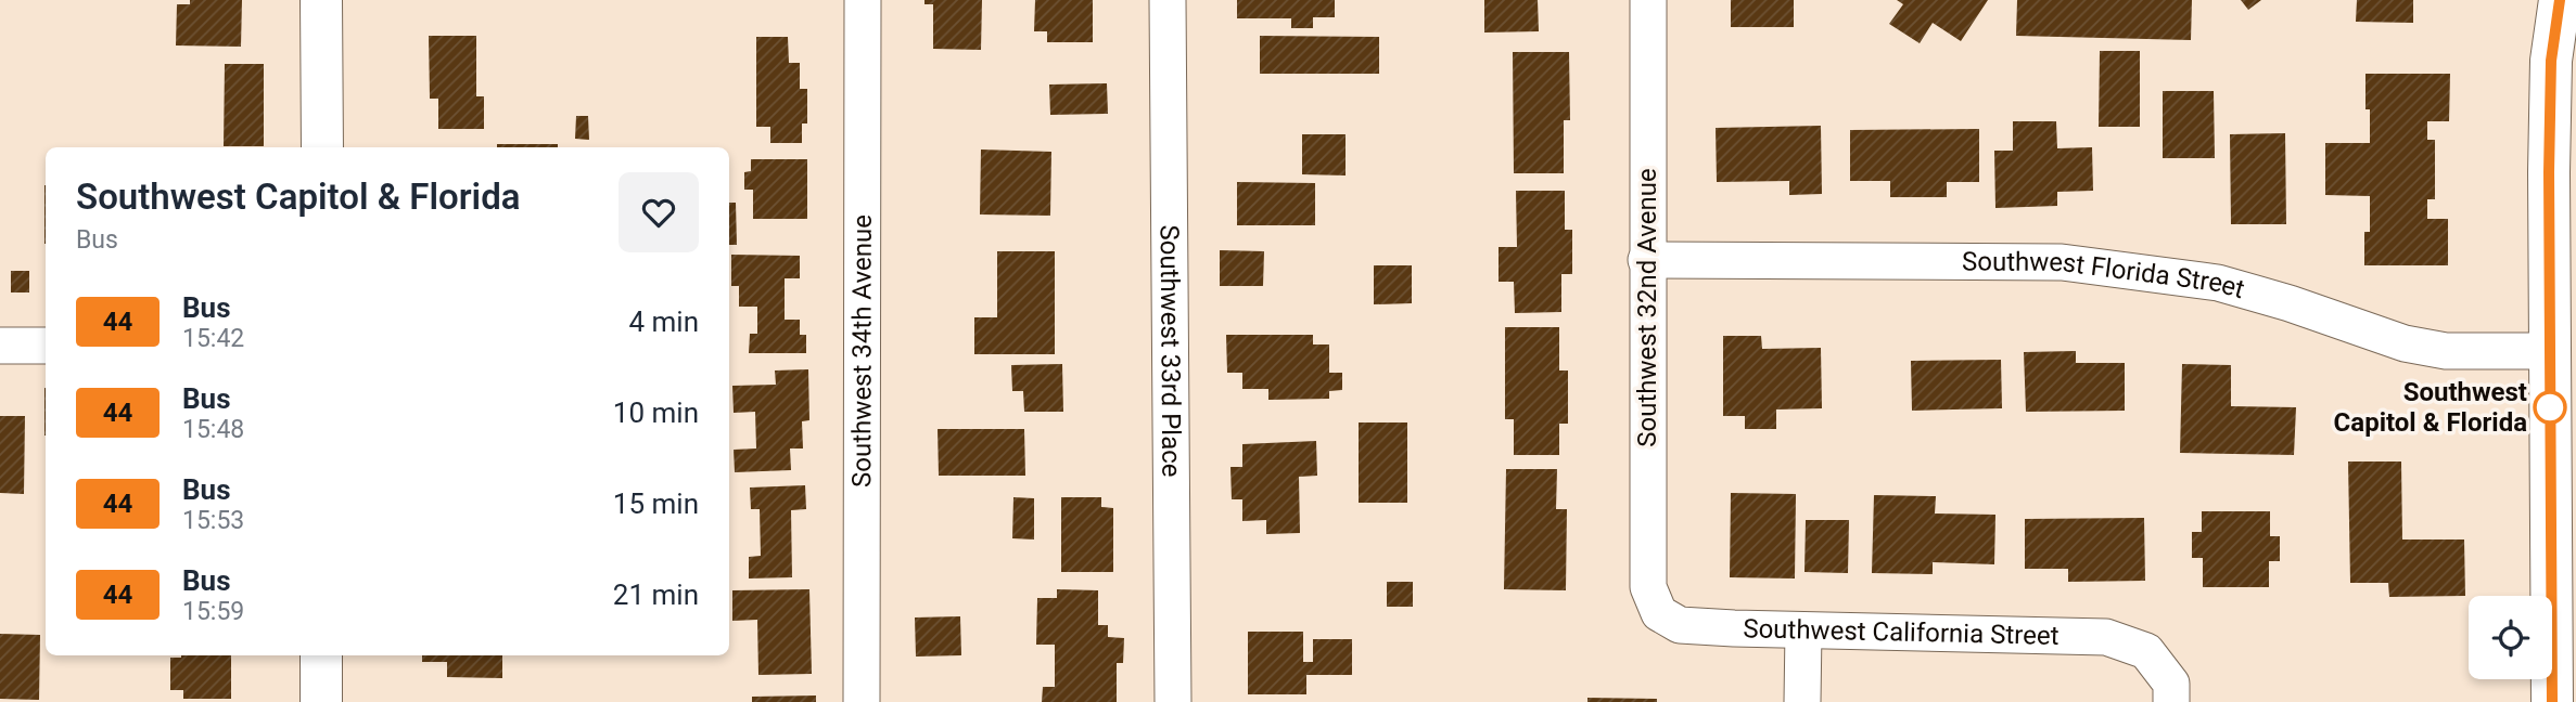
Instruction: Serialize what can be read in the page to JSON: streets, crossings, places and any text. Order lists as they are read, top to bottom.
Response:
{
  "streets": {
    "street": [
      "Southwest Florida Street",
      "Southwest 32nd Avenue",
      "Southwest 34th Avenue",
      "Southwest 33rd Place",
      "Southwest California Street"
    ]
  },
  "crossings": [
    ["Southwest Florida Street", "Southwest 32nd Avenue"],
    ["Southwest 32nd Avenue", "Southwest California Street"]
  ],
  "places": ["Southwest Capitol & Florida"],
  "lines": ["bus line 44"],
  "page": {
    "heading": ["Southwest Capitol & Florida", "Bus"],
    "list": [
      {
        "mark": "44",
        "name": "Bus",
        "note": "15:42",
        "value": "4 min"
      },
      {
        "mark": "44",
        "name": "Bus",
        "note": "15:48",
        "value": "10 min"
      },
      {
        "mark": "44",
        "name": "Bus",
        "note": "15:53",
        "value": "15 min"
      },
      {
        "mark": "44",
        "name": "Bus",
        "note": "15:59",
        "value": "21 min"
      }
    ]
  }
}
